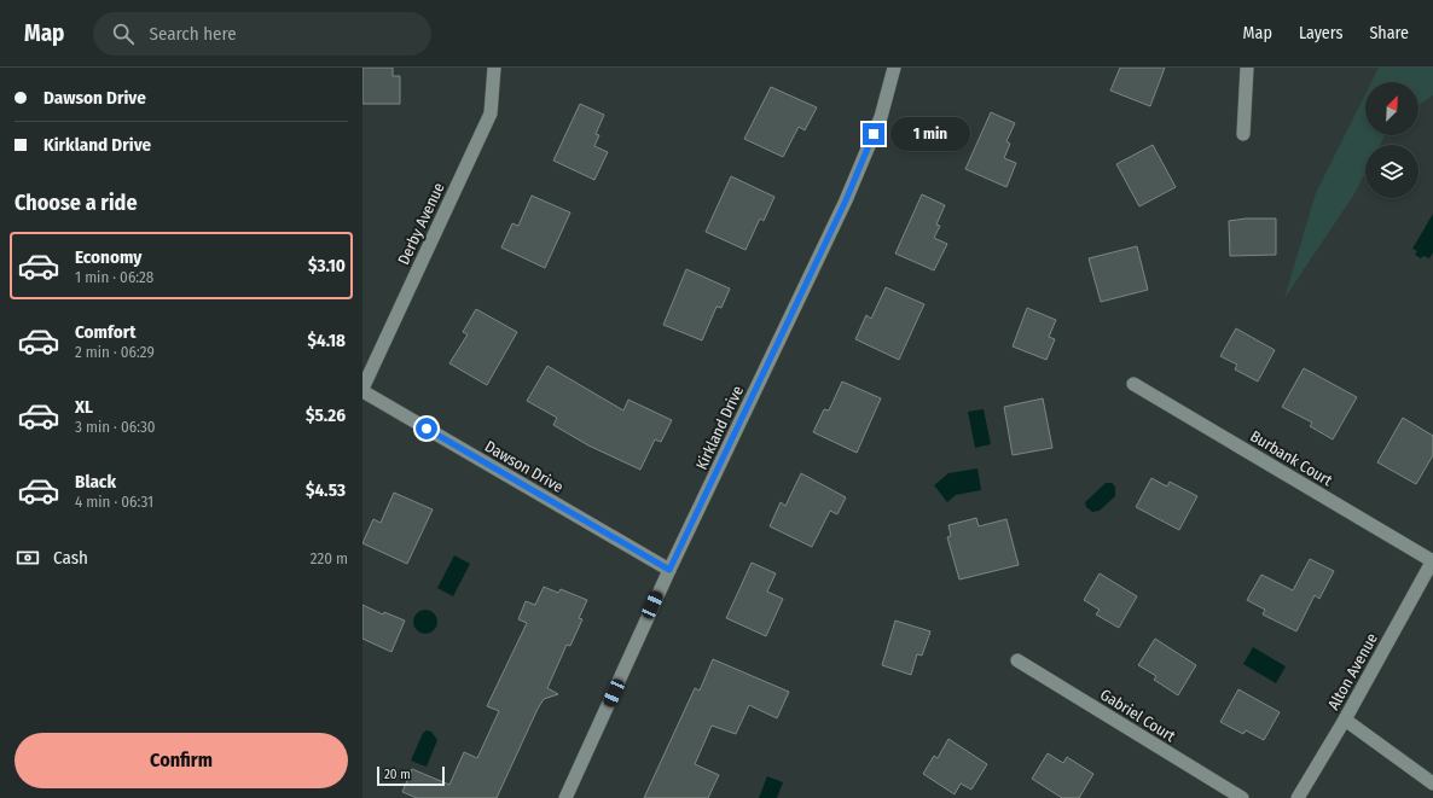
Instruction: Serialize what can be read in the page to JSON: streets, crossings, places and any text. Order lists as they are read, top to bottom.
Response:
{
  "streets": {
    "street": [
      "Derby Avenue",
      "Kirkland Drive",
      "Burbank Court",
      "Dawson Drive",
      "Alton Avenue",
      "Gabriel Court"
    ]
  },
  "crossings": [
    ["Derby Avenue", "Dawson Drive"],
    ["Kirkland Drive", "Dawson Drive"],
    ["Burbank Court", "Alton Avenue"]
  ],
  "scale_bar": "20 m",
  "north": "top right",
  "page": {
    "header": "Map",
    "search": "Search here",
    "nav": ["Map", "Layers", "Share"],
    "banner": ["Dawson Drive", "Kirkland Drive"],
    "bubble": "1 min",
    "heading": "Choose a ride",
    "list": [
      {
        "name": "Economy",
        "note": "1 min · 06:28",
        "value": "$3.10"
      },
      {
        "name": "Comfort",
        "note": "2 min · 06:29",
        "value": "$4.18"
      },
      {
        "name": "XL",
        "note": "3 min · 06:30",
        "value": "$5.26"
      },
      {
        "name": "Black",
        "note": "4 min · 06:31",
        "value": "$4.53"
      }
    ],
    "pay": ["Cash", "220 m"],
    "buttons": "Confirm",
    "scale": "20 m"
  }
}
